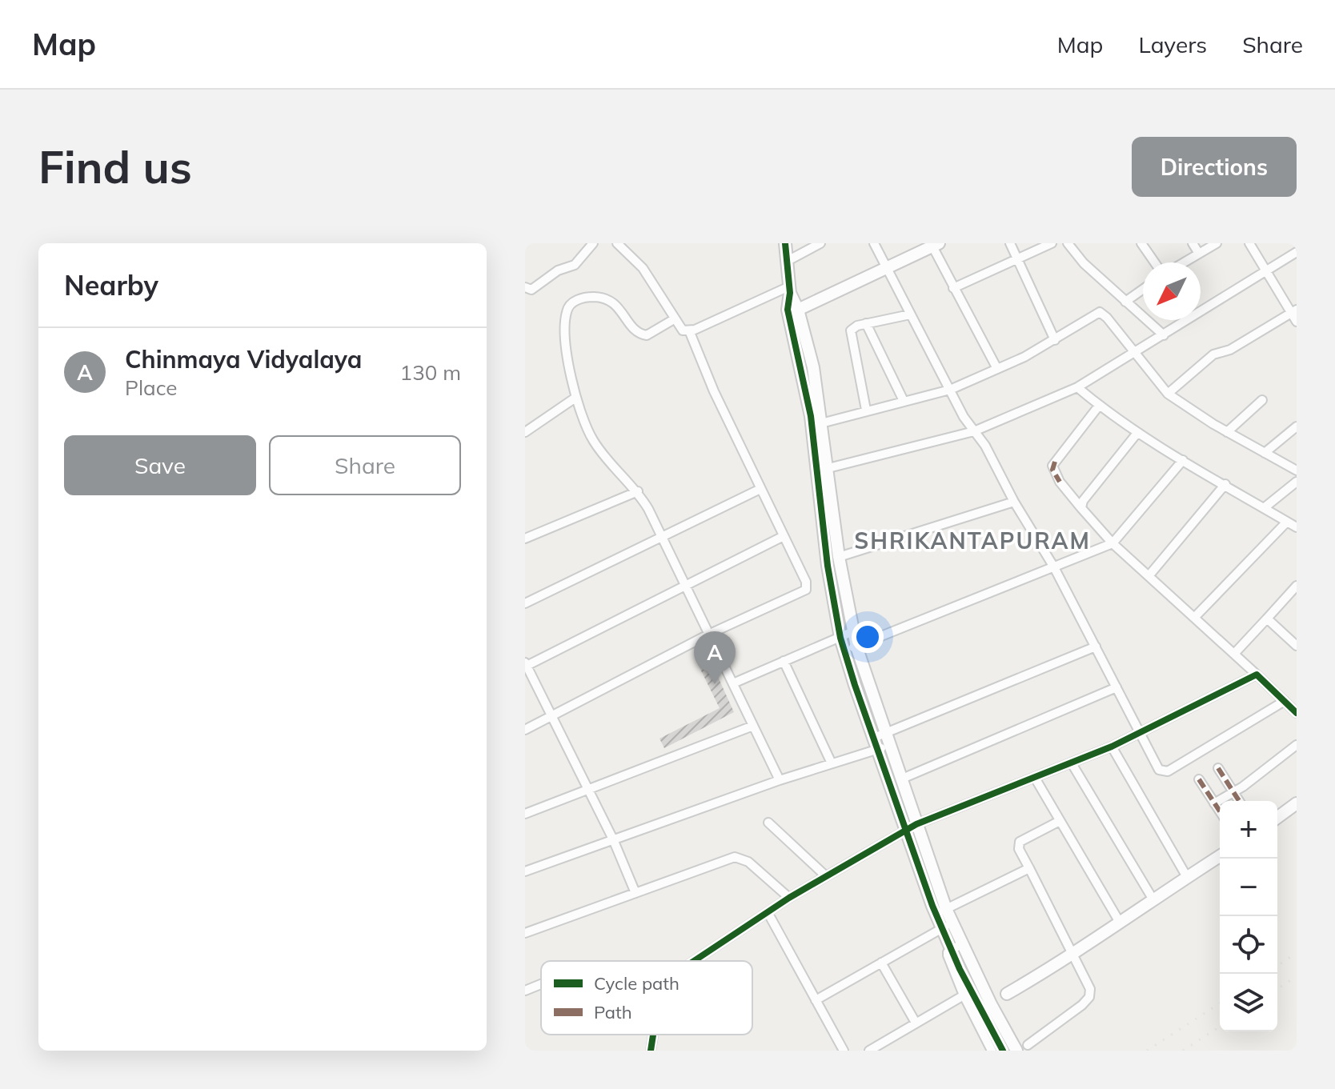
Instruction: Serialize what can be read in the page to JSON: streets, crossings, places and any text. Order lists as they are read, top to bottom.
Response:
{
  "districts": ["SHRIKANTAPURAM"],
  "legend": ["Cycle path", "Path"],
  "north": "bottom left",
  "page": {
    "header": "Map",
    "nav": ["Map", "Layers", "Share"],
    "buttons": [
      "Directions",
      ["Save", "Share"]
    ],
    "title": "Find us",
    "heading": "Nearby",
    "list": [
      {
        "mark": "A",
        "name": "Chinmaya Vidyalaya",
        "note": "Place",
        "value": "130 m"
      }
    ],
    "pins": "A",
    "map_buttons": ["+", "−"]
  }
}
